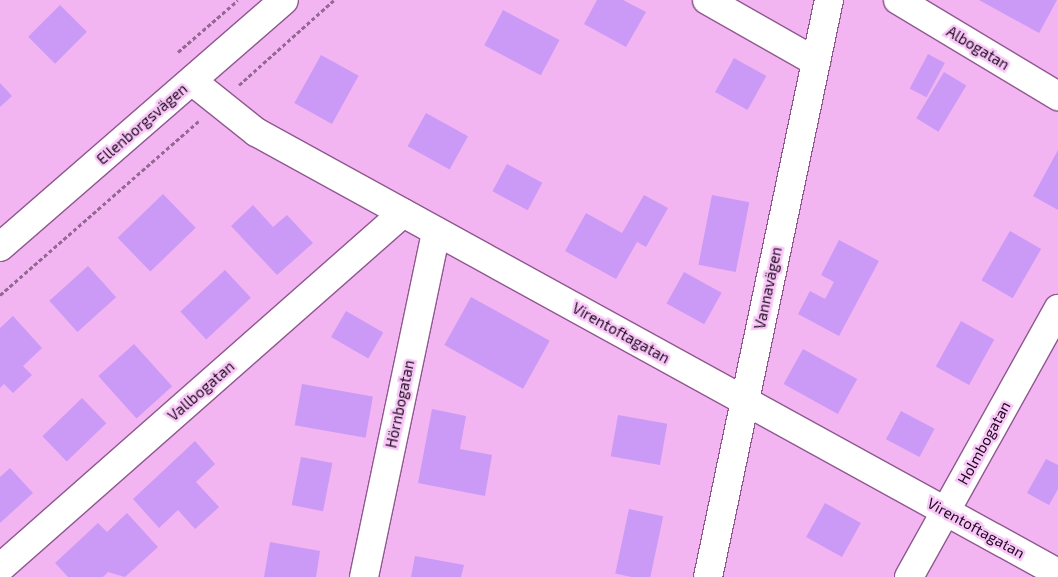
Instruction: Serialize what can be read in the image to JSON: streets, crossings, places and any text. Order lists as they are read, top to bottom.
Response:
{
  "streets": {
    "street": [
      "Albogatan",
      "Ellenborgsvägen",
      "Vannavägen",
      "Virentoftagatan",
      "Vallbogatan",
      "Hörnbogatan",
      "Holmbogatan"
    ]
  },
  "crossings": [
    ["Ellenborgsvägen", "Virentoftagatan"],
    ["Vannavägen", "Virentoftagatan"],
    ["Virentoftagatan", "Vallbogatan"],
    ["Virentoftagatan", "Hörnbogatan"],
    ["Virentoftagatan", "Holmbogatan"]
  ]
}
